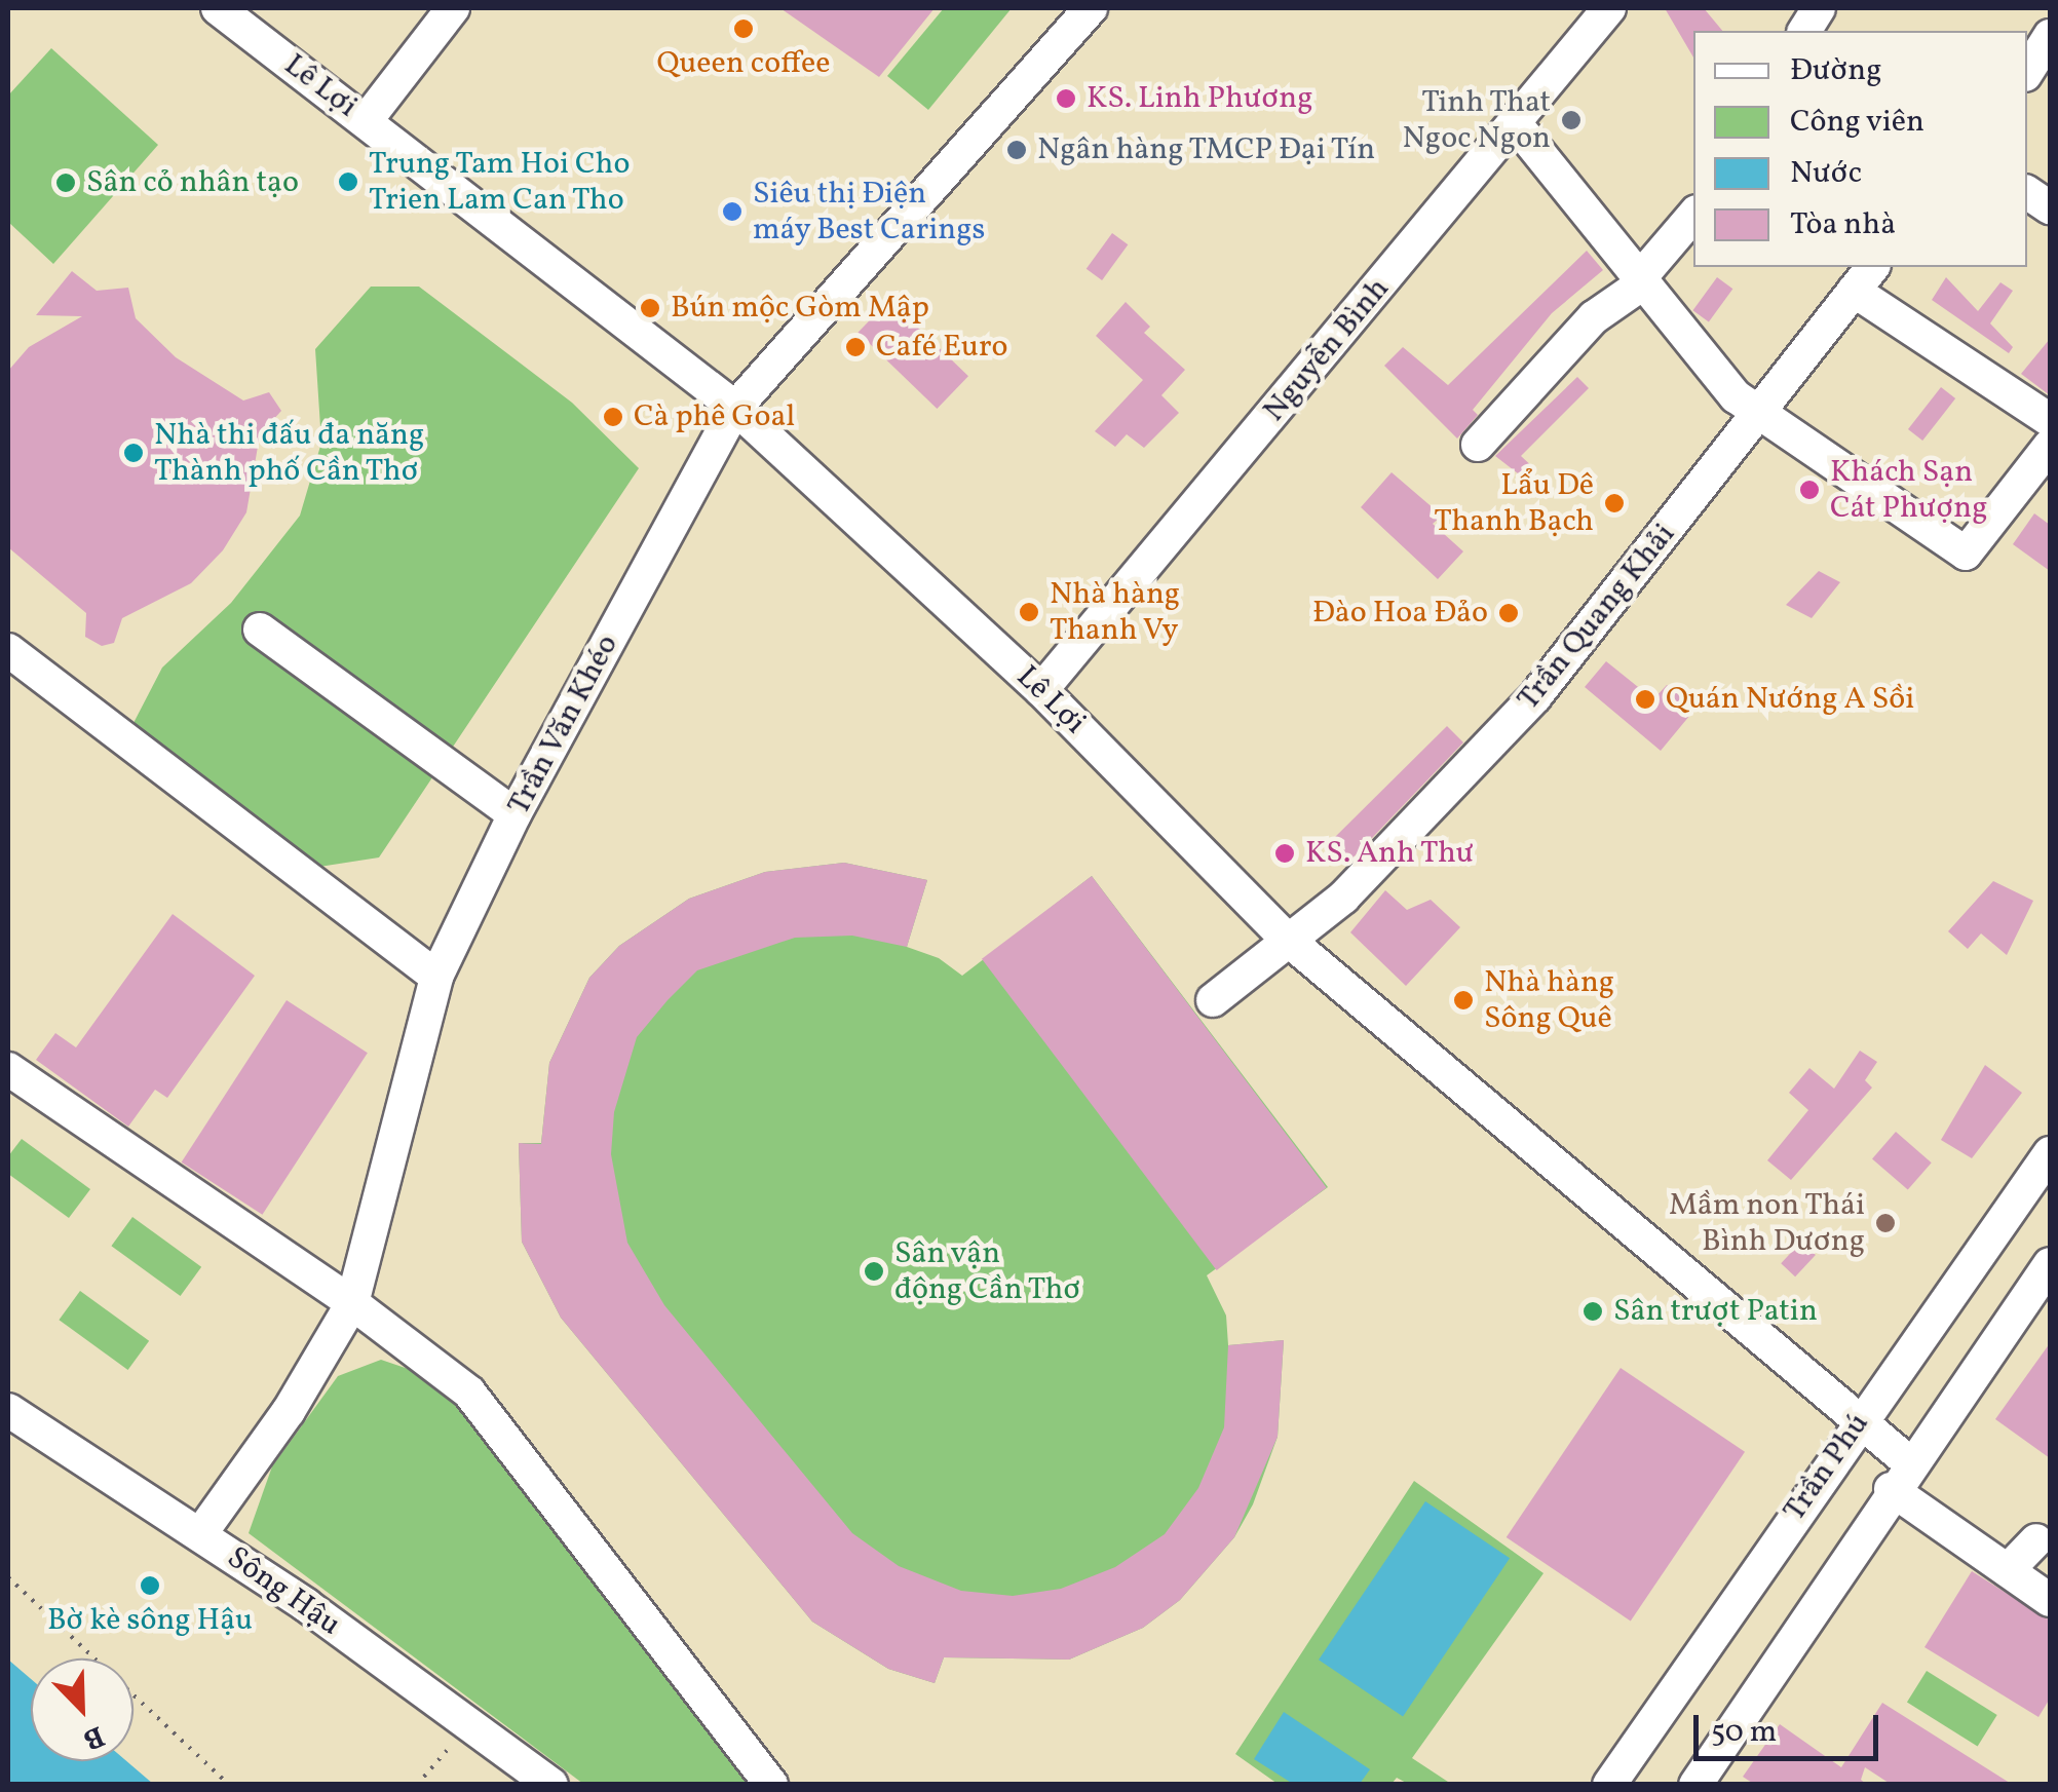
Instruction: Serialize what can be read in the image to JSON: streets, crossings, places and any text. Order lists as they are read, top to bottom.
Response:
{
  "streets": {
    "street": [
      "Lê Lợi",
      "Nguyễn Bình",
      "Trần Quang Khải",
      "Trần Văn Khéo",
      "Trần Phú",
      "Sông Hậu"
    ]
  },
  "crossings": [
    ["Lê Lợi", "Nguyễn Bình"],
    ["Lê Lợi", "Trần Quang Khải"],
    ["Lê Lợi", "Trần Văn Khéo"],
    ["Lê Lợi", "Trần Phú"],
    ["Trần Văn Khéo", "Sông Hậu"]
  ],
  "places": [
    "Queen coffee",
    "KS. Linh Phương",
    "Tinh That Ngoc Ngon",
    "Ngân hàng TMCP Đại Tín",
    "Trung Tam Hoi Cho Trien Lam Can Tho",
    "Sân cỏ nhân tạo",
    "Siêu thị Điện máy Best Carings",
    "Bún mộc Gòm Mập",
    "Café Euro",
    "Cà phê Goal",
    "Nhà thi đấu đa năng Thành phố Cần Thơ",
    "Khách Sạn Cát Phượng",
    "Lẩu Dê Thanh Bạch",
    "Nhà hàng Thanh Vy",
    "Đào Hoa Đảo",
    "Quán Nướng A Sồi",
    "KS. Anh Thư",
    "Nhà hàng Sông Quê",
    "Mầm non Thái Bình Dương",
    "Sân vận động Cần Thơ",
    "Sân trượt Patin",
    "Bờ kè sông Hậu"
  ],
  "legend": [
    "Đường",
    "Công viên",
    "Nước",
    "Tòa nhà"
  ],
  "scale_bar": "50 m",
  "north": "bottom right"
}
